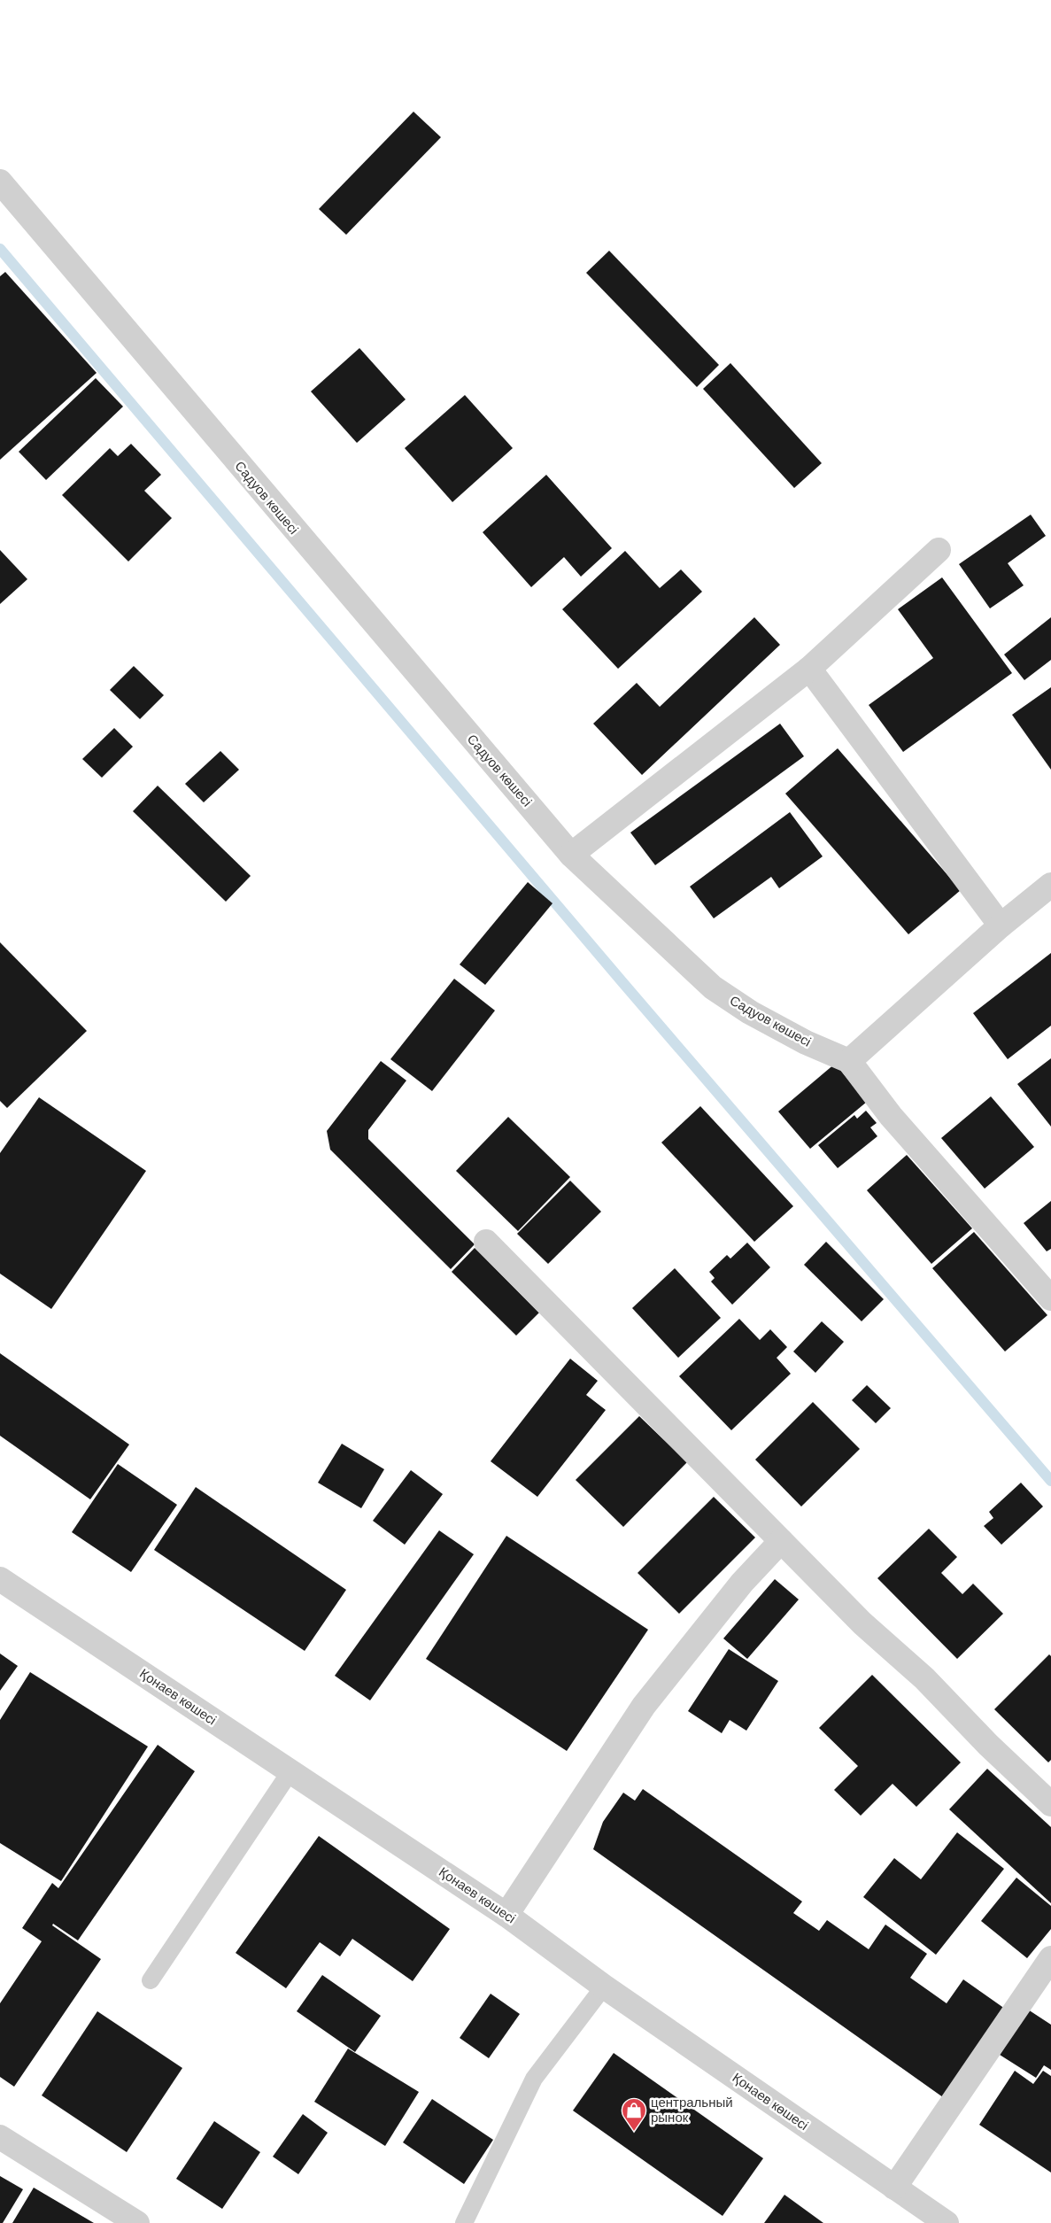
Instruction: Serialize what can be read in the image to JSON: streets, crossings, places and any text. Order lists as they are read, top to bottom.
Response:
{
  "streets": {
    "street": ["Садуов көшесі", "Қонаев көшесі"]
  },
  "places": {
    "shop": ["центральный рынок"]
  }
}
